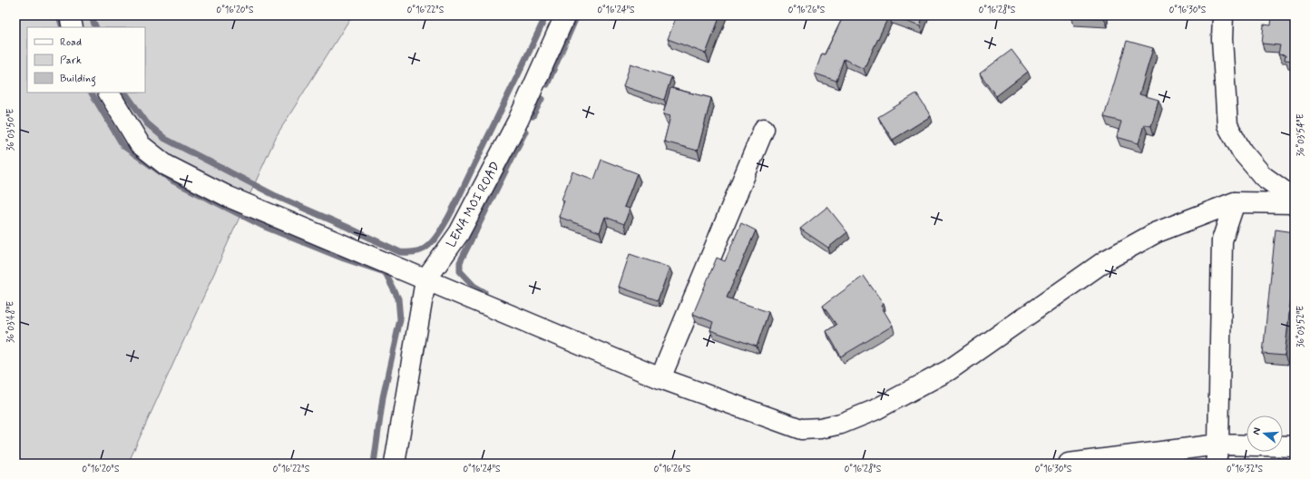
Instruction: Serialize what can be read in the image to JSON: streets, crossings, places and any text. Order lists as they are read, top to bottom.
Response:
{
  "streets": {
    "street": ["LENA MOI ROAD"]
  },
  "legend": ["Road", "Park", "Building"],
  "north": "left",
  "coordinates": [
    "0°16'20\"S",
    "0°16'22\"S",
    "0°16'24\"S",
    "0°16'26\"S",
    "0°16'28\"S",
    "0°16'30\"S",
    "36°03'50\"E",
    "36°03'54\"E",
    "36°03'48\"E",
    "36°03'52\"E",
    "0°16'32\"S"
  ]
}
